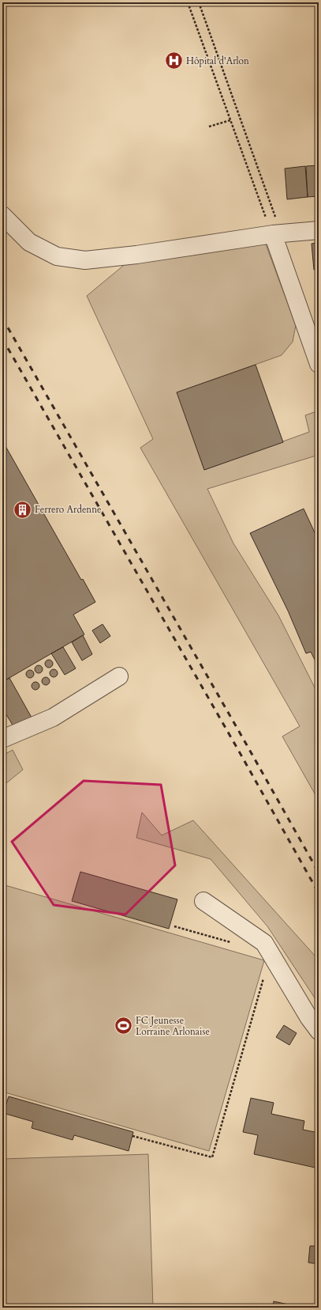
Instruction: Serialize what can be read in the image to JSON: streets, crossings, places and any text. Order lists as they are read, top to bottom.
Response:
{
  "places": {
    "hospital": ["Hôpital d'Arlon"],
    "building": ["Ferrero Ardenne"],
    "sports": ["FC Jeunesse Lorraine Arlonaise"]
  }
}
